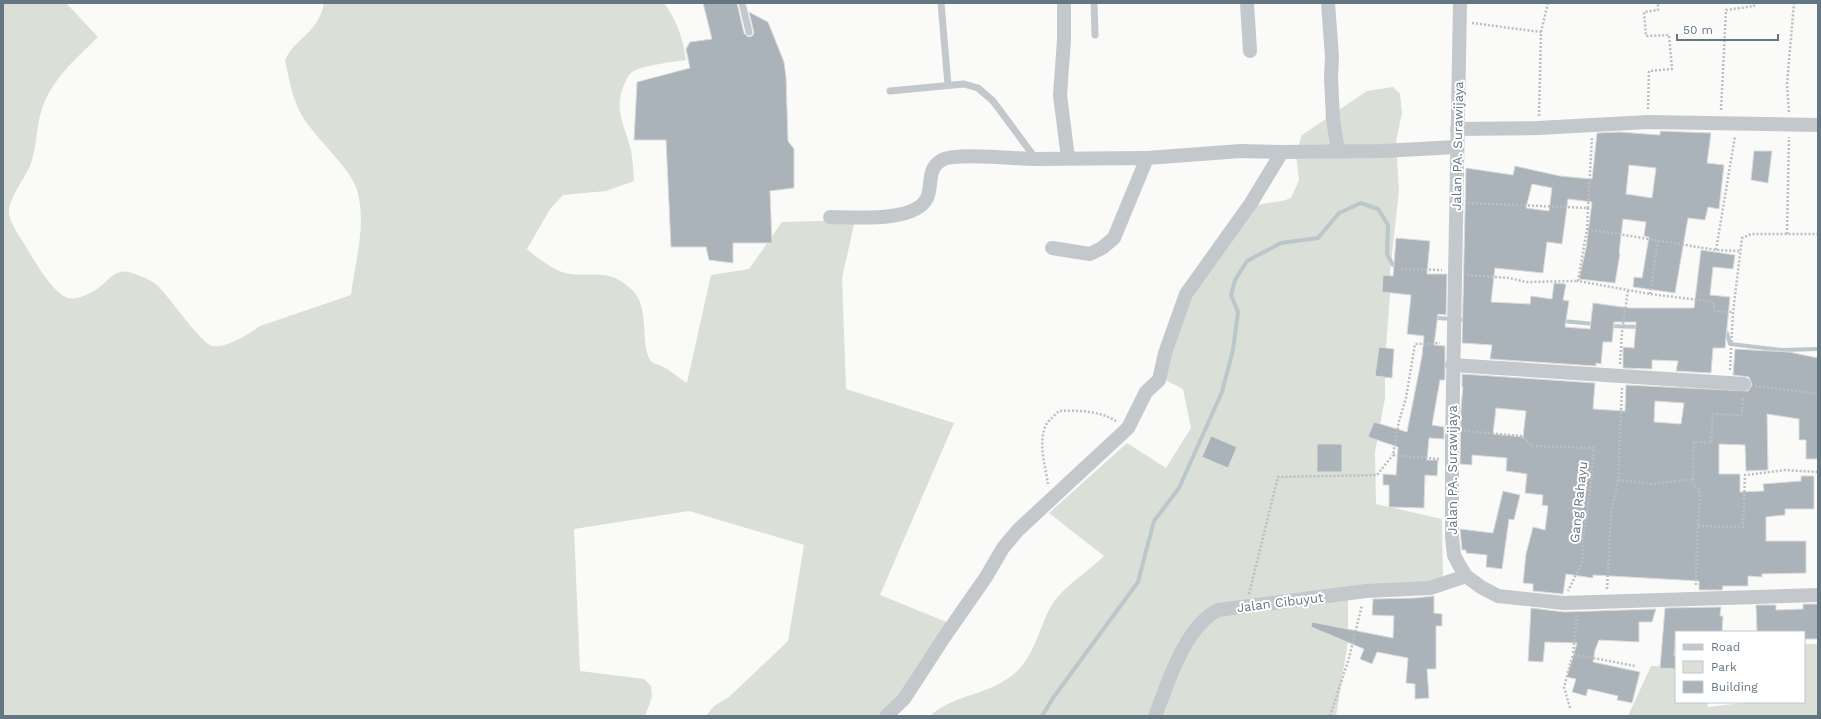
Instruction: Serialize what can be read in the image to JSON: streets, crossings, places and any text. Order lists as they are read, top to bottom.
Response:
{
  "streets": {
    "street": ["Jalan PA. Surawijaya", "Jalan Cibuyut"],
    "path": ["Gang Rahayu"]
  },
  "crossings": [
    ["Jalan PA. Surawijaya", "Gang Rahayu"],
    ["Jalan PA. Surawijaya", "Jalan Cibuyut"]
  ],
  "legend": ["Road", "Park", "Building"],
  "scale_bar": "50 m"
}
